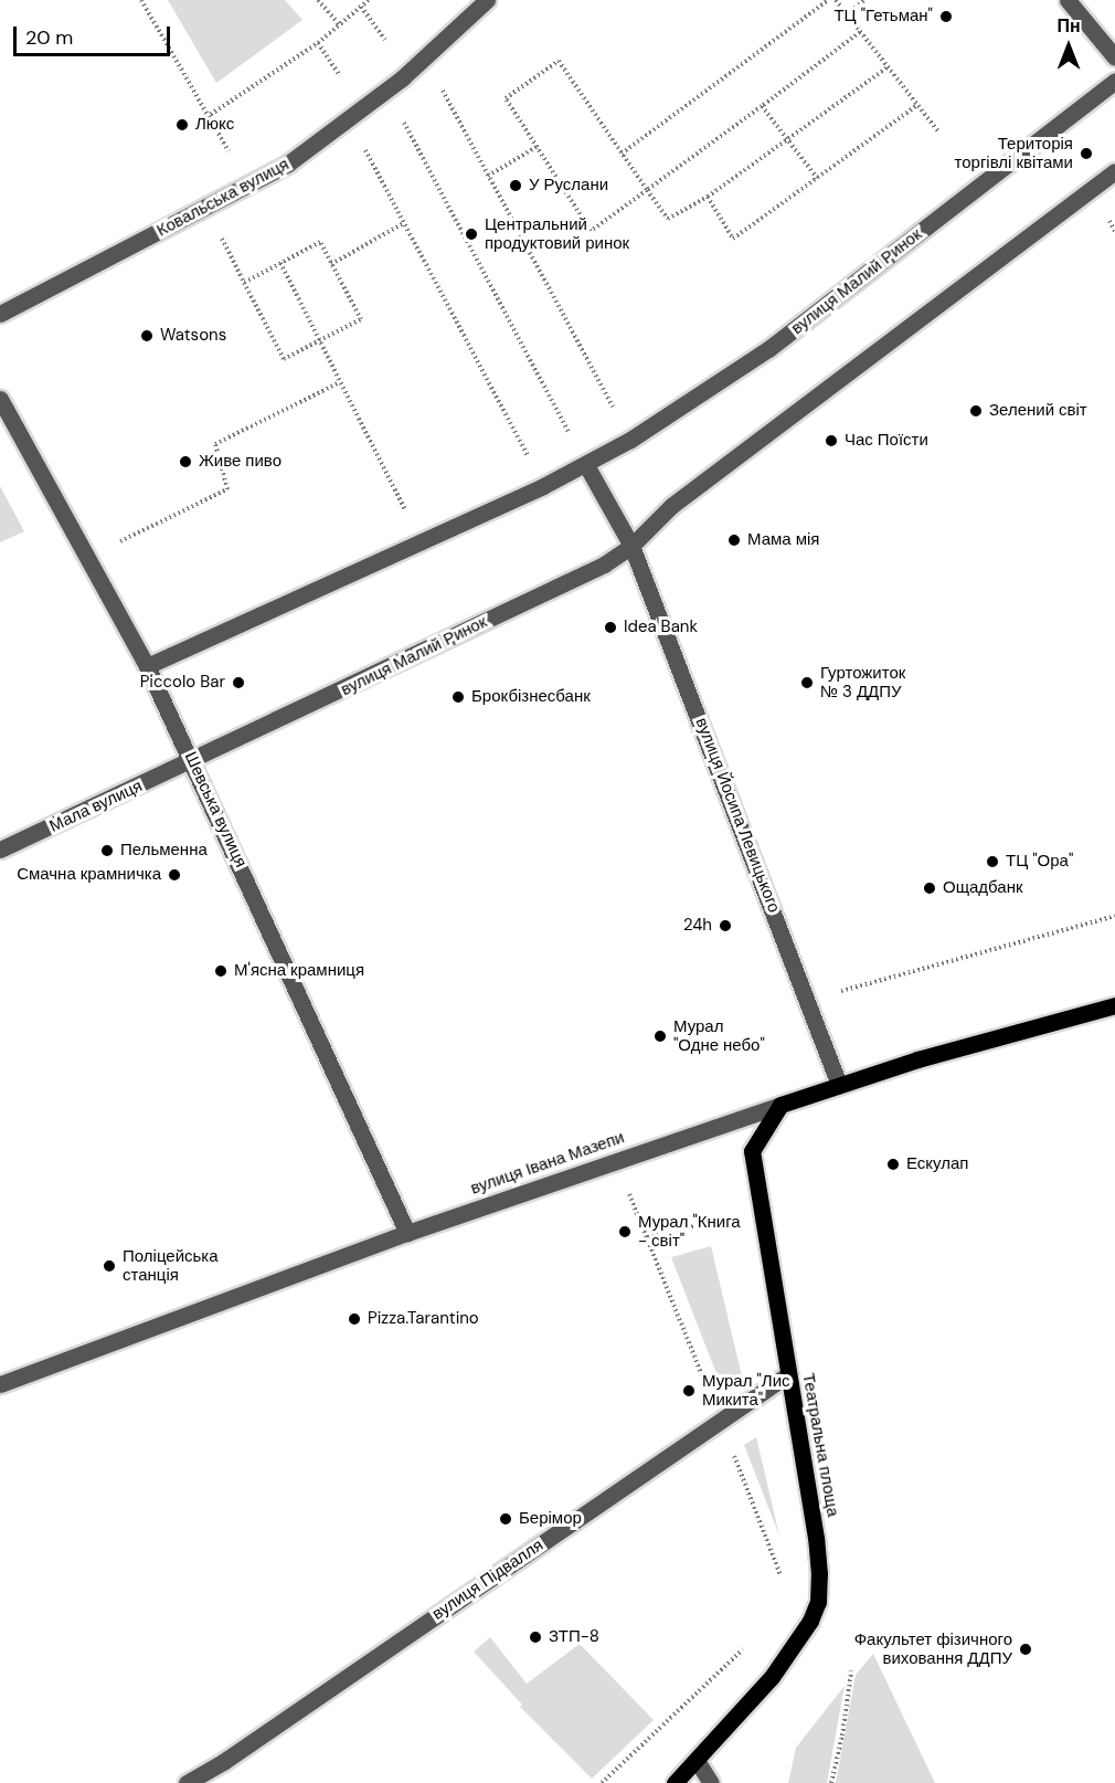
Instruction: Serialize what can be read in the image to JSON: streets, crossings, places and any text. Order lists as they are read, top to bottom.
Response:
{
  "streets": {
    "main road": ["вулиця Івана Мазепи", "Театральна площа"],
    "street": [
      "Ковальська вулиця",
      "вулиця Малий Ринок",
      "Мала вулиця",
      "Шевська вулиця",
      "вулиця Йосипа Левицького",
      "вулиця Підвалля"
    ]
  },
  "crossings": [
    ["вулиця Малий Ринок", "Мала вулиця"],
    ["вулиця Малий Ринок", "Шевська вулиця"],
    ["вулиця Малий Ринок", "вулиця Йосипа Левицького"],
    ["Мала вулиця", "Шевська вулиця"],
    ["Шевська вулиця", "вулиця Івана Мазепи"],
    ["вулиця Йосипа Левицького", "вулиця Івана Мазепи"],
    ["вулиця Івана Мазепи", "Театральна площа"],
    ["Театральна площа", "вулиця Підвалля"]
  ],
  "places": [
    "ТЦ \"Гетьман\"",
    "Люкс",
    "Територія торгівлі квітами",
    "У Руслани",
    "Центральний продуктовий ринок",
    "Watsons",
    "Зелений світ",
    "Час Поїсти",
    "Живе пиво",
    "Мама мія",
    "Idea Bank",
    "Piccolo Bar",
    "Гуртожиток № 3 ДДПУ",
    "Брокбізнесбанк",
    "Пельменна",
    "ТЦ \"Ора\"",
    "Смачна крамничка",
    "Ощадбанк",
    "24h",
    "М'ясна крамниця",
    "Мурал \"Одне небо\"",
    "Ескулап",
    "Мурал \"Книга - світ\"",
    "Поліцейська станція",
    "Pizza.Tarantino",
    "Мурал \"Лис Микита\"",
    "Берімор",
    "ЗТП-8",
    "Факультет фізичного виховання ДДПУ"
  ],
  "scale_bar": "20 m",
  "north": "top"
}
